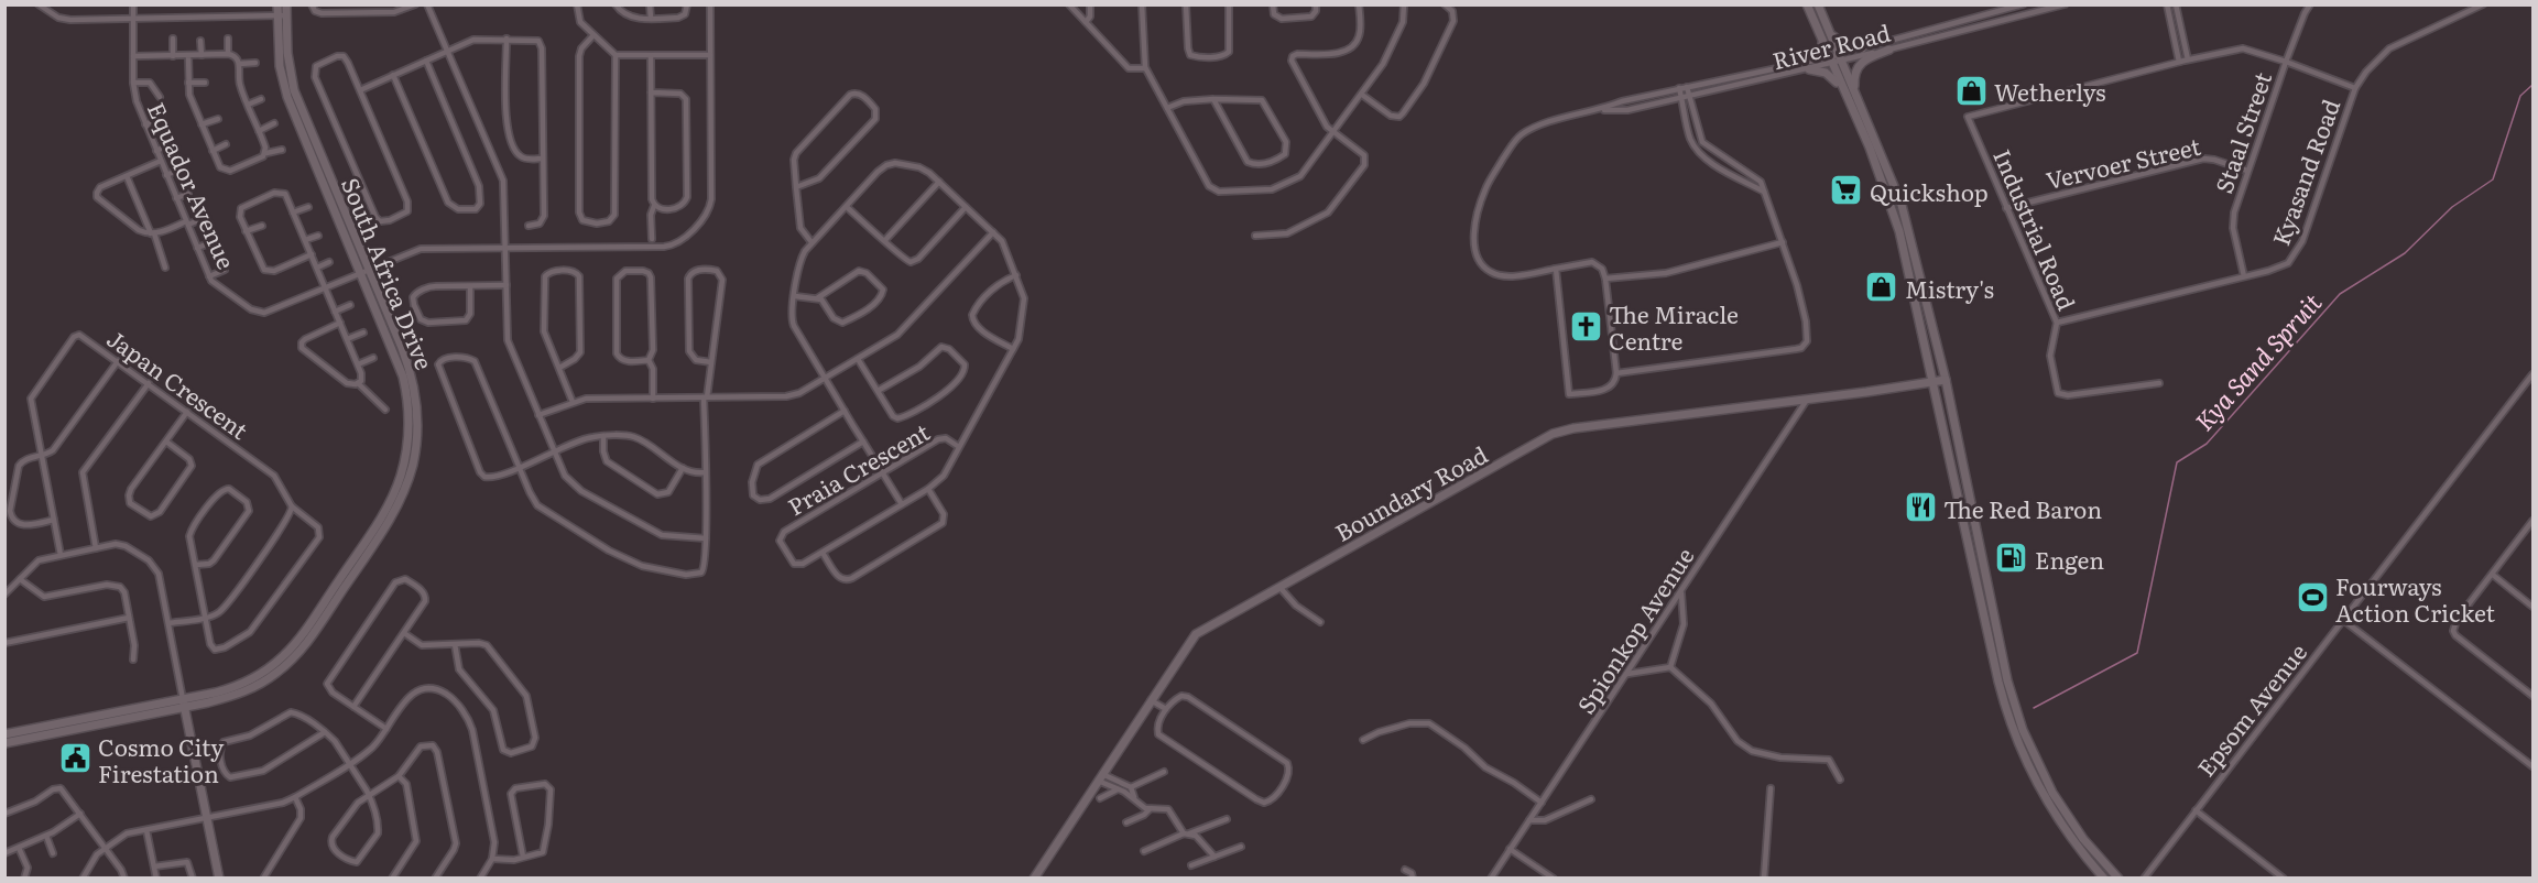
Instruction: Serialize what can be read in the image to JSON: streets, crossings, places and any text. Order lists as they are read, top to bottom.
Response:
{
  "streets": {
    "street": [
      "River Road",
      "Staal Street",
      "Vervoer Street",
      "Kyasand Road",
      "Equador Avenue",
      "Industrial Road",
      "South Africa Drive",
      "Japan Crescent",
      "Praia Crescent",
      "Boundary Road",
      "Spionkop Avenue",
      "Epsom Avenue"
    ]
  },
  "crossings": [
    ["Staal Street", "Vervoer Street"],
    ["Staal Street", "Kyasand Road"],
    ["Vervoer Street", "Industrial Road"],
    ["Kyasand Road", "Industrial Road"],
    ["Boundary Road", "Spionkop Avenue"]
  ],
  "water": ["Kya Sand Spruit"],
  "places": {
    "shop": ["Wetherlys", "Mistry's"],
    "supermarket": ["Quickshop"],
    "church": ["The Miracle Centre"],
    "restaurant": ["The Red Baron"],
    "fuel station": ["Engen"],
    "sports": ["Fourways Action Cricket"],
    "public building": ["Cosmo City Firestation"]
  }
}
